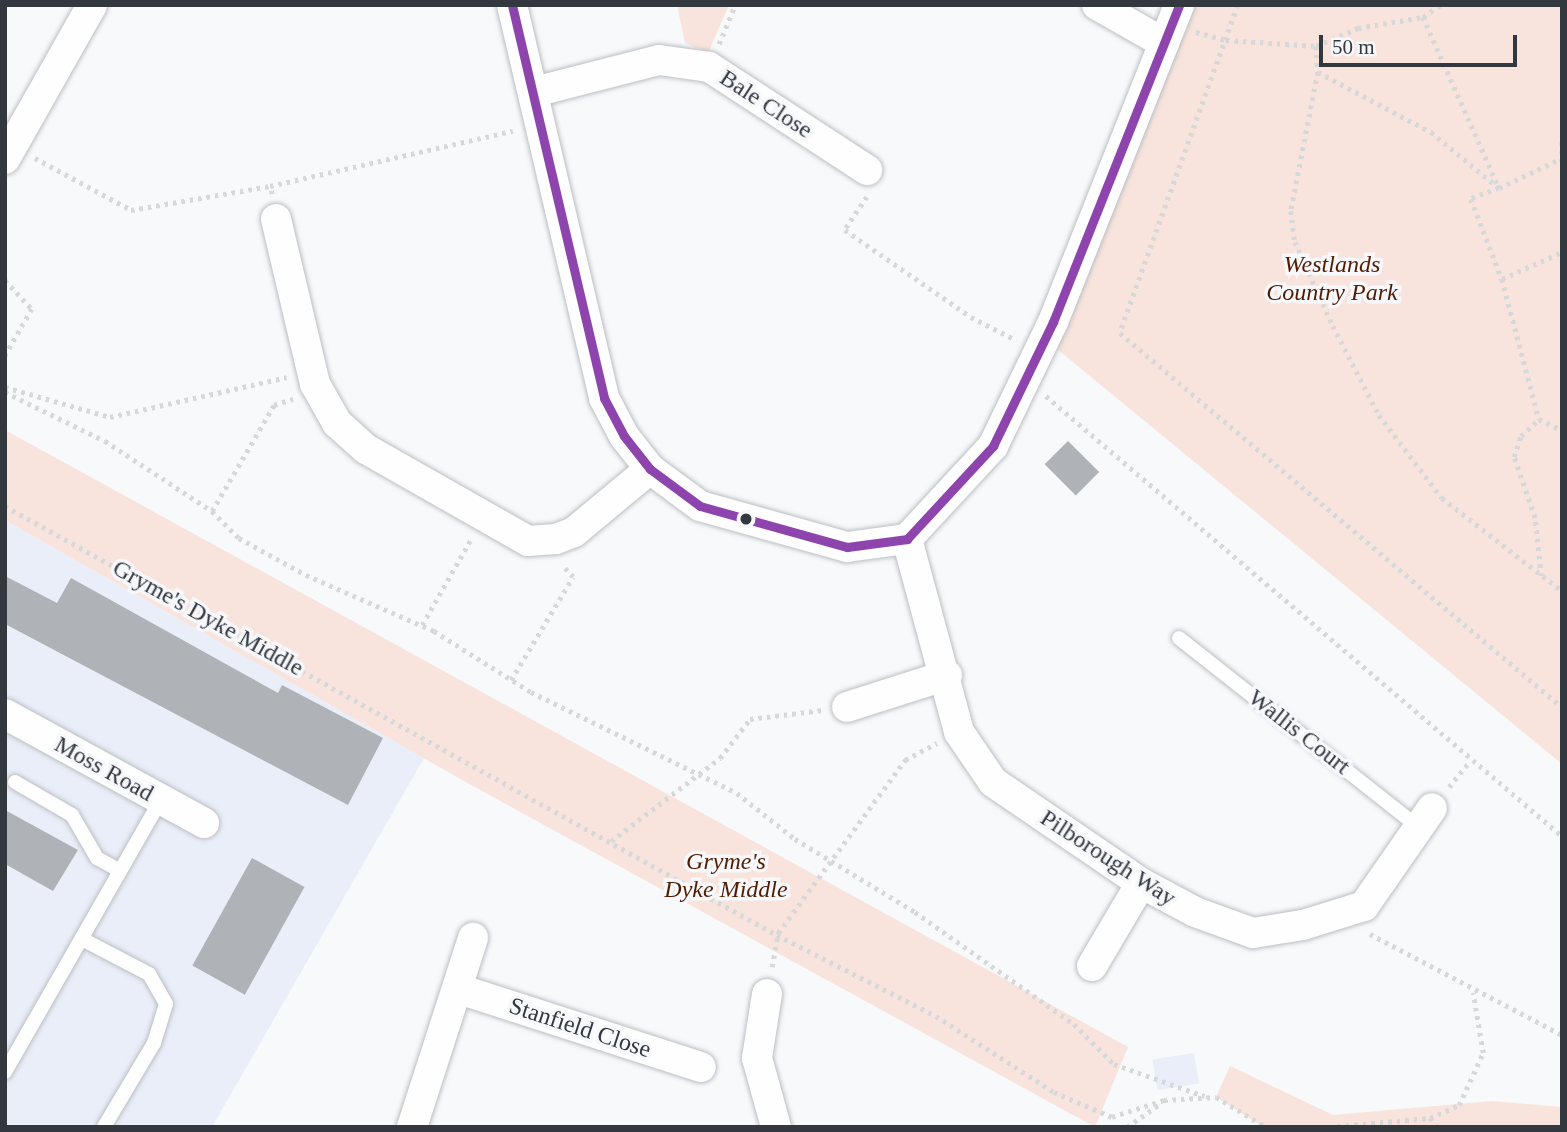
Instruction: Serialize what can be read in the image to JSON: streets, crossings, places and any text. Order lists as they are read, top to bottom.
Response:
{
  "streets": {
    "street": [
      "Bale Close",
      "Moss Road",
      "Pilborough Way",
      "Stanfield Close"
    ],
    "lane": ["Wallis Court"],
    "path": ["Gryme's Dyke Middle"]
  },
  "crossings": [
    ["Wallis Court", "Pilborough Way"]
  ],
  "parks": ["Westlands Country Park", "Gryme's Dyke Middle"],
  "scale_bar": "50 m"
}
